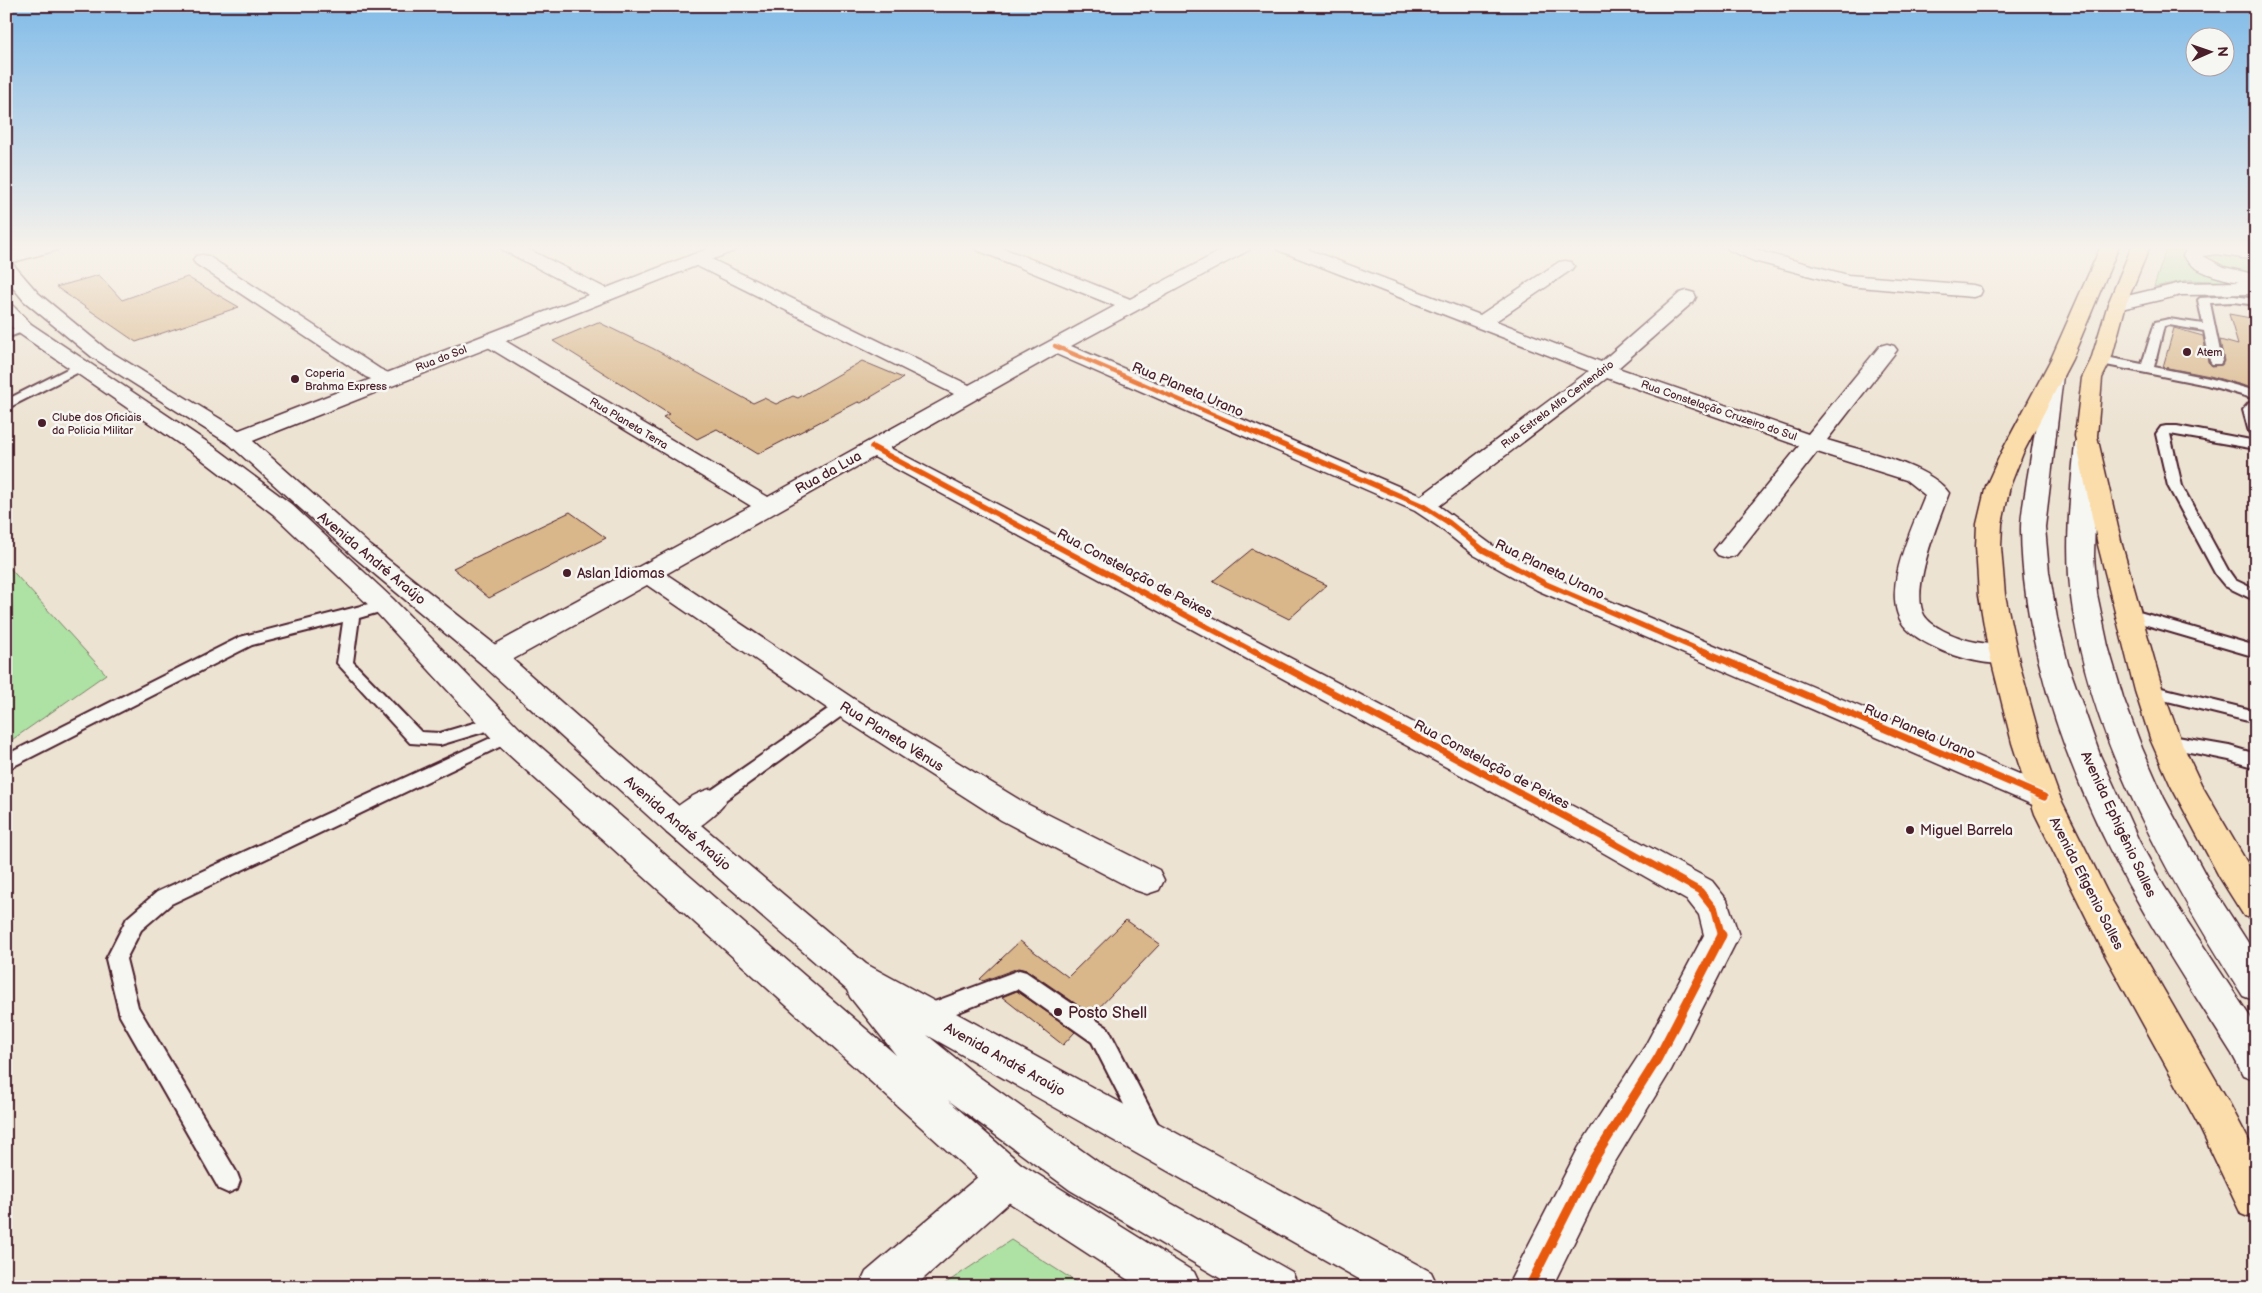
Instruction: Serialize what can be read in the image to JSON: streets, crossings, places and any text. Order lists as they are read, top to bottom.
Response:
{
  "streets": {
    "main road": ["Avenida Ephigênio Salles", "Avenida Efigenio Salles"],
    "street": [
      "Rua do Sol",
      "Rua Planeta Urano",
      "Rua Estrela Alfa Centenário",
      "Rua Constelação Cruzeiro do Sul",
      "Rua Planeta Terra",
      "Rua da Lua",
      "Avenida André Araújo",
      "Rua Constelação de Peixes",
      "Rua Planeta Vênus"
    ]
  },
  "crossings": [
    ["Rua do Sol", "Rua Planeta Terra"],
    ["Rua do Sol", "Avenida André Araújo"],
    ["Rua Planeta Urano", "Rua Estrela Alfa Centenário"],
    ["Rua Planeta Urano", "Rua da Lua"],
    ["Rua Planeta Urano", "Avenida Efigenio Salles"],
    ["Rua Estrela Alfa Centenário", "Rua Constelação Cruzeiro do Sul"],
    ["Rua Constelação Cruzeiro do Sul", "Avenida Efigenio Salles"],
    ["Rua Planeta Terra", "Rua da Lua"],
    ["Rua da Lua", "Avenida André Araújo"],
    ["Rua da Lua", "Rua Constelação de Peixes"],
    ["Rua da Lua", "Rua Planeta Vênus"],
    ["Avenida Ephigênio Salles", "Avenida Efigenio Salles"]
  ],
  "places": [
    "Atem",
    "Coperia Brahma Express",
    "Clube dos Oficiais da Policia Militar",
    "Aslan Idiomas",
    "Miguel Barrela",
    "Posto Shell"
  ],
  "north": "right"
}
